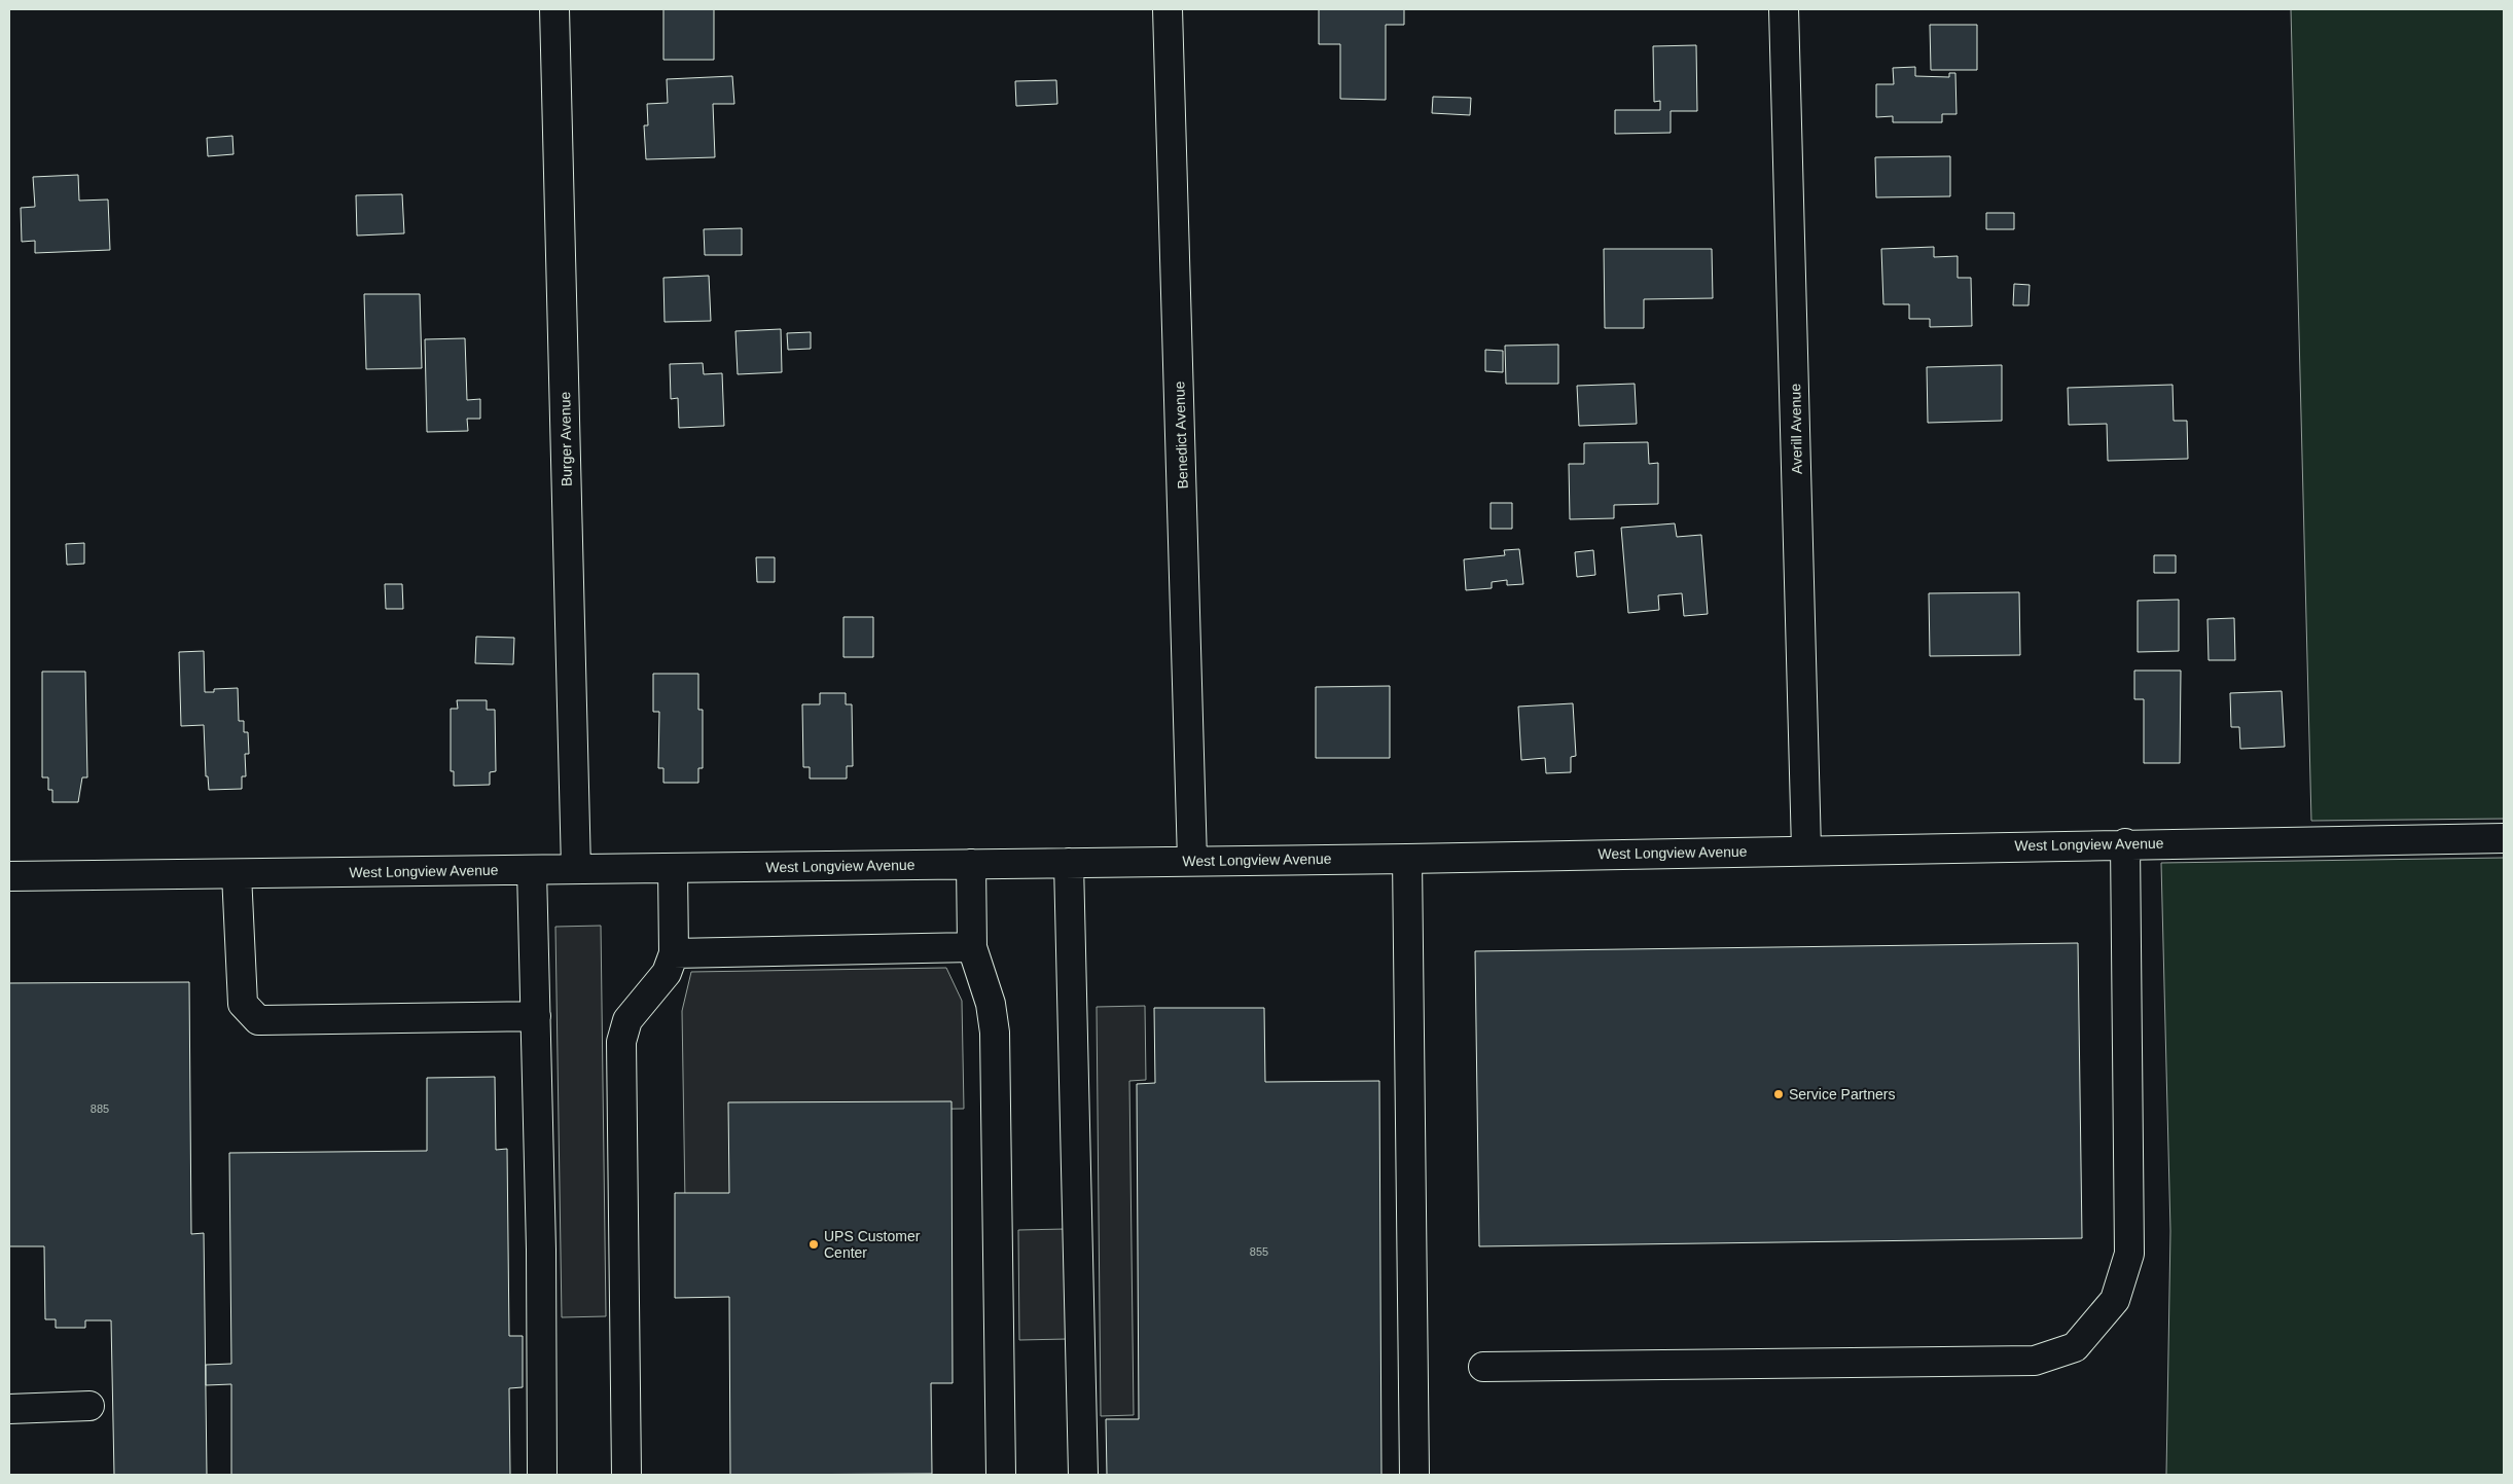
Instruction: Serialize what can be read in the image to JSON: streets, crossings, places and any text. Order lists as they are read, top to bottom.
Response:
{
  "streets": {
    "street": [
      "Averill Avenue",
      "Benedict Avenue",
      "Burger Avenue",
      "West Longview Avenue"
    ]
  },
  "crossings": [
    ["Averill Avenue", "West Longview Avenue"],
    ["Benedict Avenue", "West Longview Avenue"],
    ["Burger Avenue", "West Longview Avenue"]
  ],
  "places": ["Service Partners", "UPS Customer Center"],
  "house_numbers": ["885", "855"]
}
